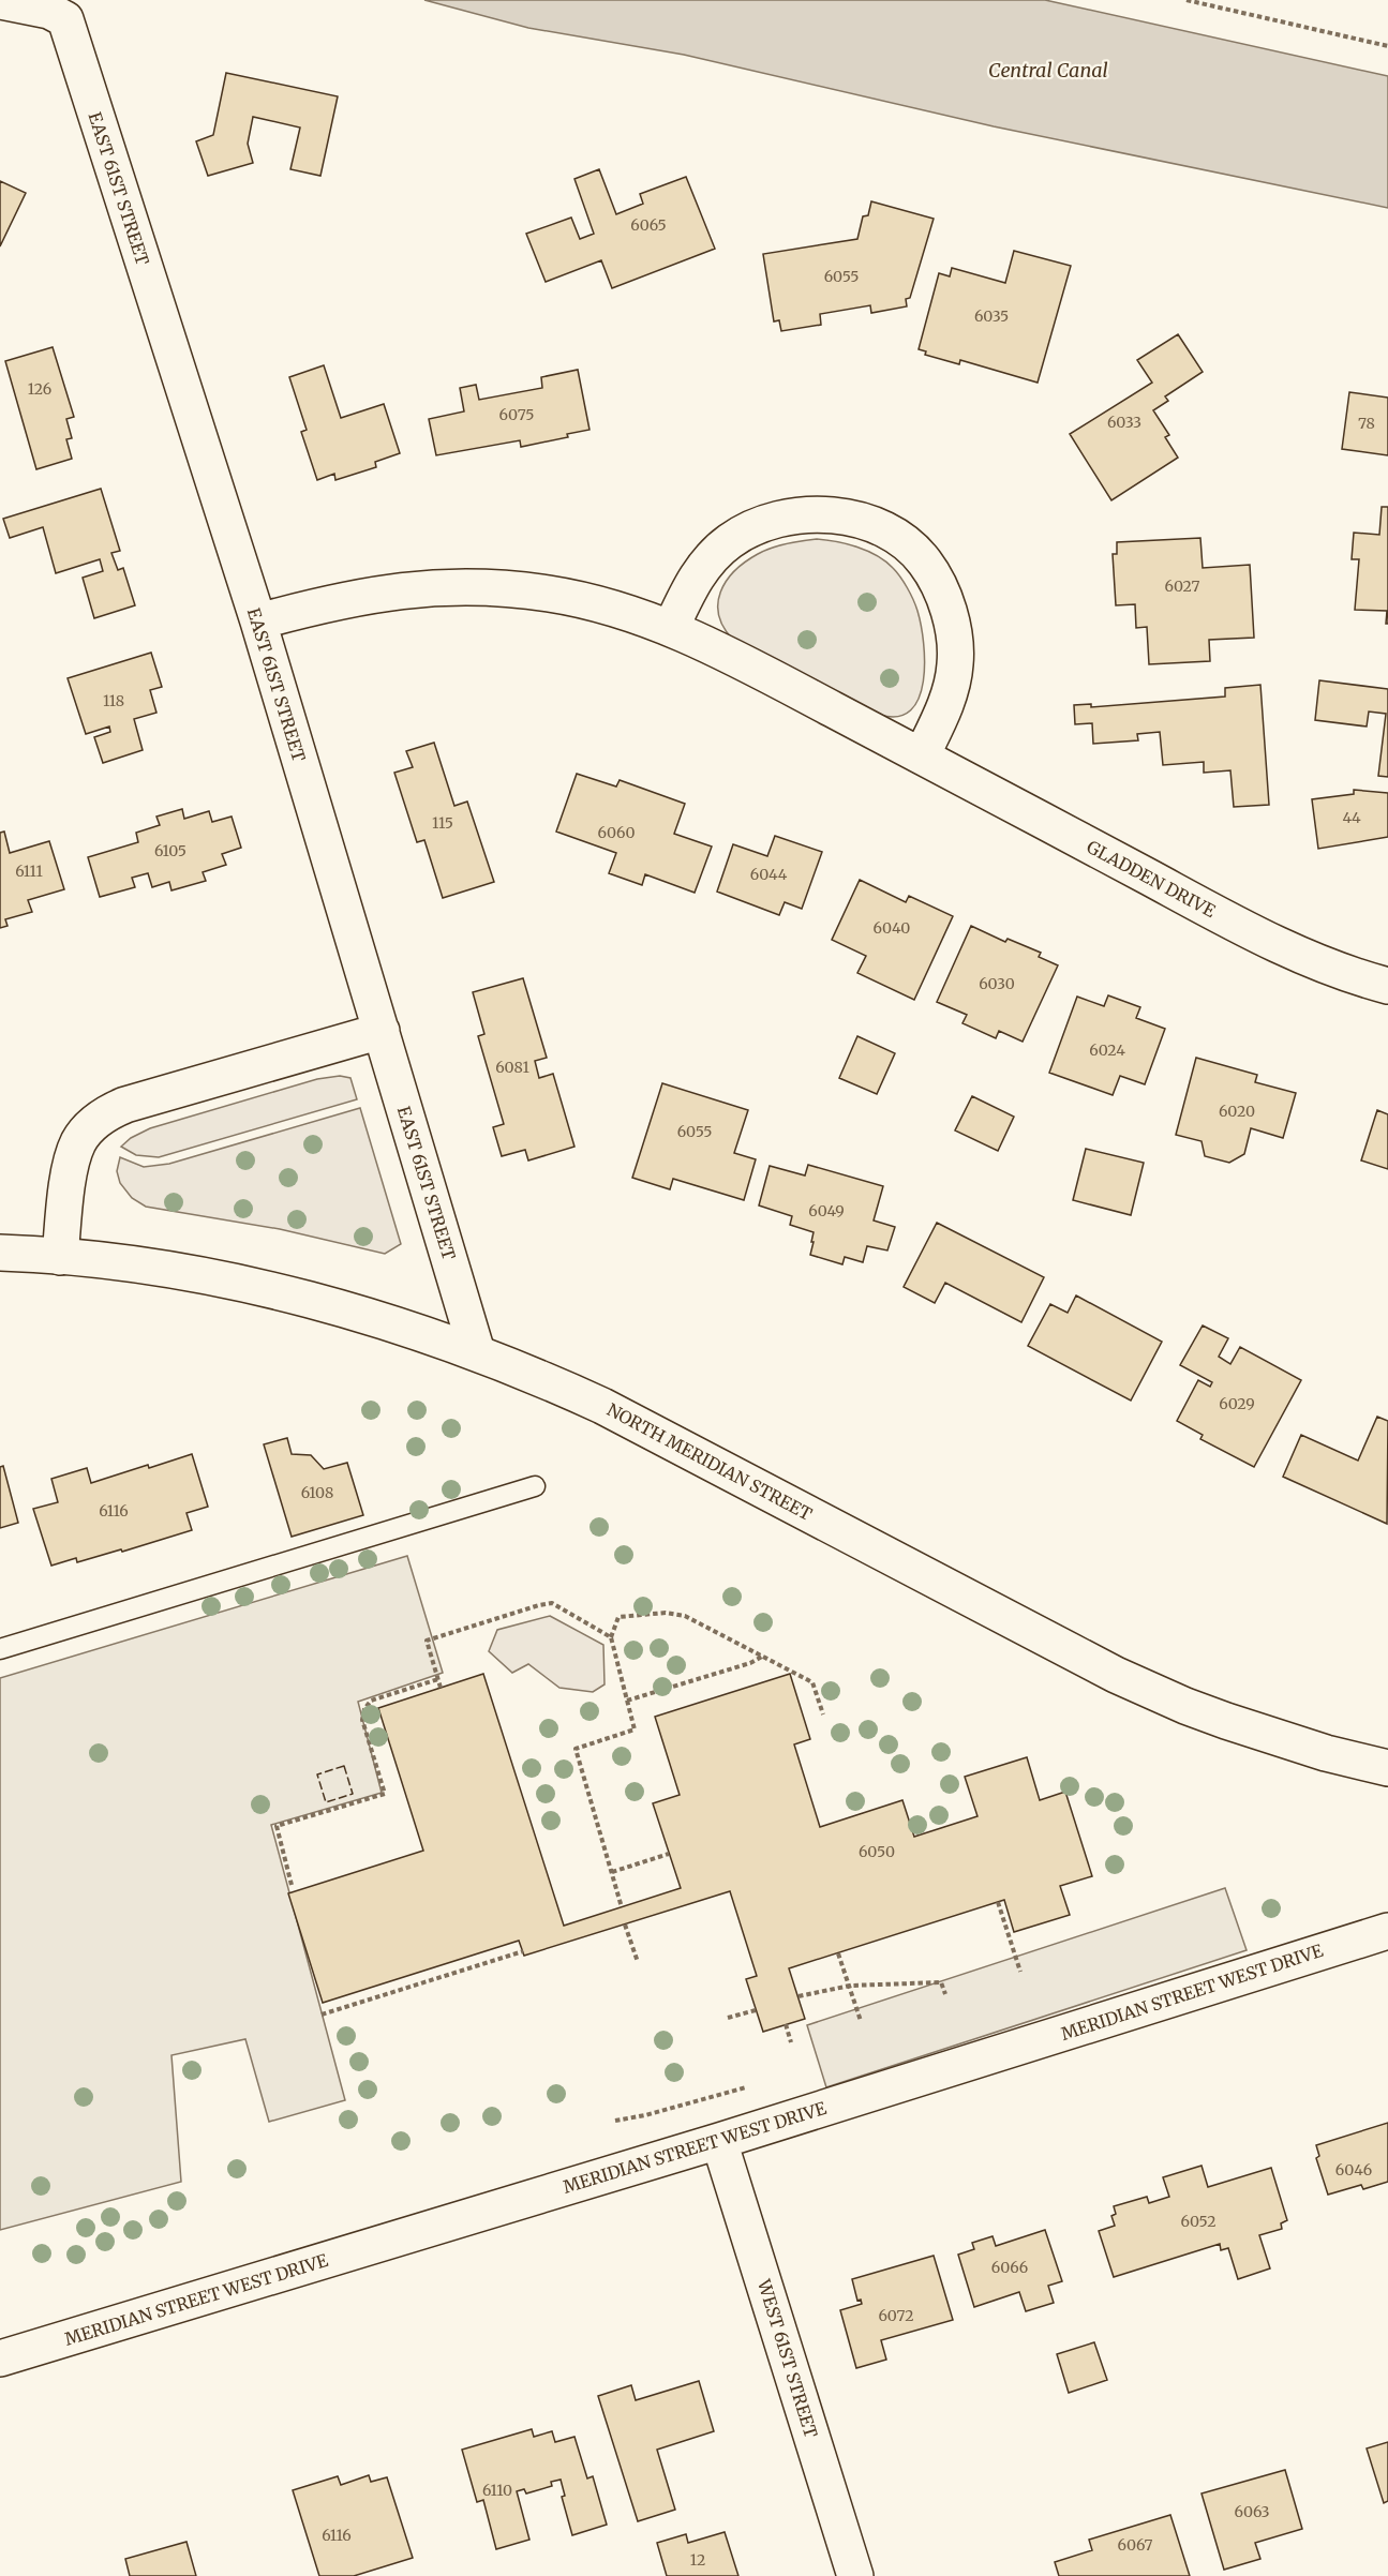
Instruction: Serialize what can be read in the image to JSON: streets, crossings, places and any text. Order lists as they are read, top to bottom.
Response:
{
  "streets": {
    "street": [
      "EAST 61ST STREET",
      "GLADDEN DRIVE",
      "NORTH MERIDIAN STREET",
      "MERIDIAN STREET WEST DRIVE",
      "WEST 61ST STREET"
    ]
  },
  "crossings": [
    ["EAST 61ST STREET", "GLADDEN DRIVE"],
    ["EAST 61ST STREET", "NORTH MERIDIAN STREET"],
    ["MERIDIAN STREET WEST DRIVE", "WEST 61ST STREET"]
  ],
  "water": ["Central Canal"],
  "house_numbers": [
    "6065",
    "6055",
    "6035",
    "126",
    "6075",
    "6033",
    "78",
    "6027",
    "118",
    "44",
    "115",
    "6060",
    "6105",
    "6111",
    "6044",
    "6040",
    "6030",
    "6024",
    "6081",
    "6020",
    "6055",
    "6049",
    "6029",
    "6108",
    "6116",
    "6050",
    "6046",
    "6052",
    "6066",
    "6072",
    "6110",
    "6063",
    "6116",
    "6067",
    "12"
  ]
}
